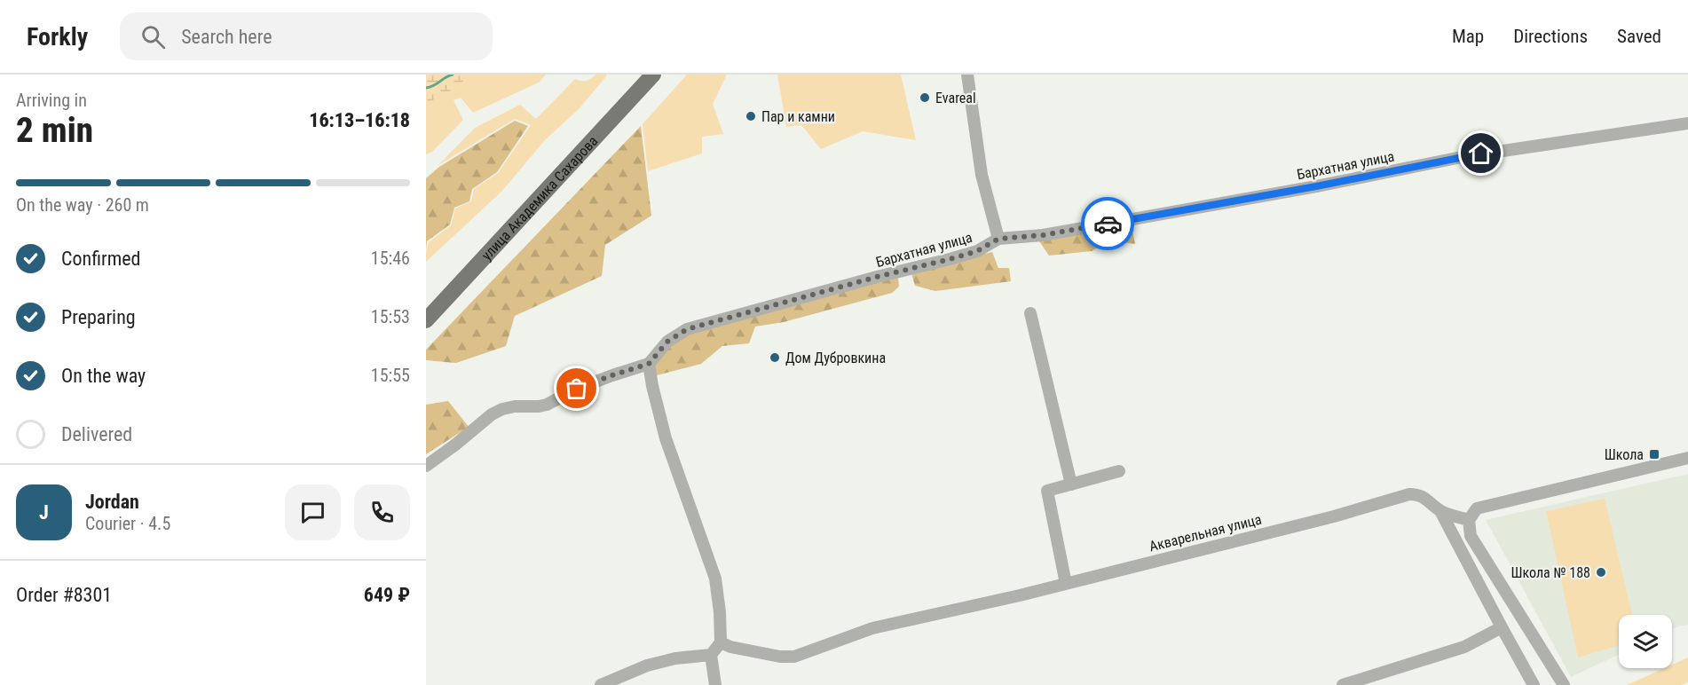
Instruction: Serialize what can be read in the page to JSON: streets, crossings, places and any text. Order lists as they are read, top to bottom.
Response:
{
  "streets": {
    "main road": ["улица Академика Сахарова"],
    "street": ["Бархатная улица", "Акварельная улица"]
  },
  "places": {
    "other": [
      "Evareal",
      "Пар и камни",
      "Дом Дубровкина",
      "Школа № 188"
    ],
    "transit": ["Школа"]
  },
  "page": {
    "header": "Forkly",
    "search": "Search here",
    "nav": ["Map", "Directions", "Saved"],
    "heading": ["2 min", "Arriving in", "16:13–16:18"],
    "panel": [
      "Jordan",
      "Courier · 4.5",
      "Order #8301",
      "649 ₽"
    ],
    "bar": "On the way · 260 m",
    "list": [
      ["Confirmed", "15:46"],
      ["Preparing", "15:53"],
      ["On the way", "15:55"],
      "Delivered"
    ],
    "round": "J"
  }
}
